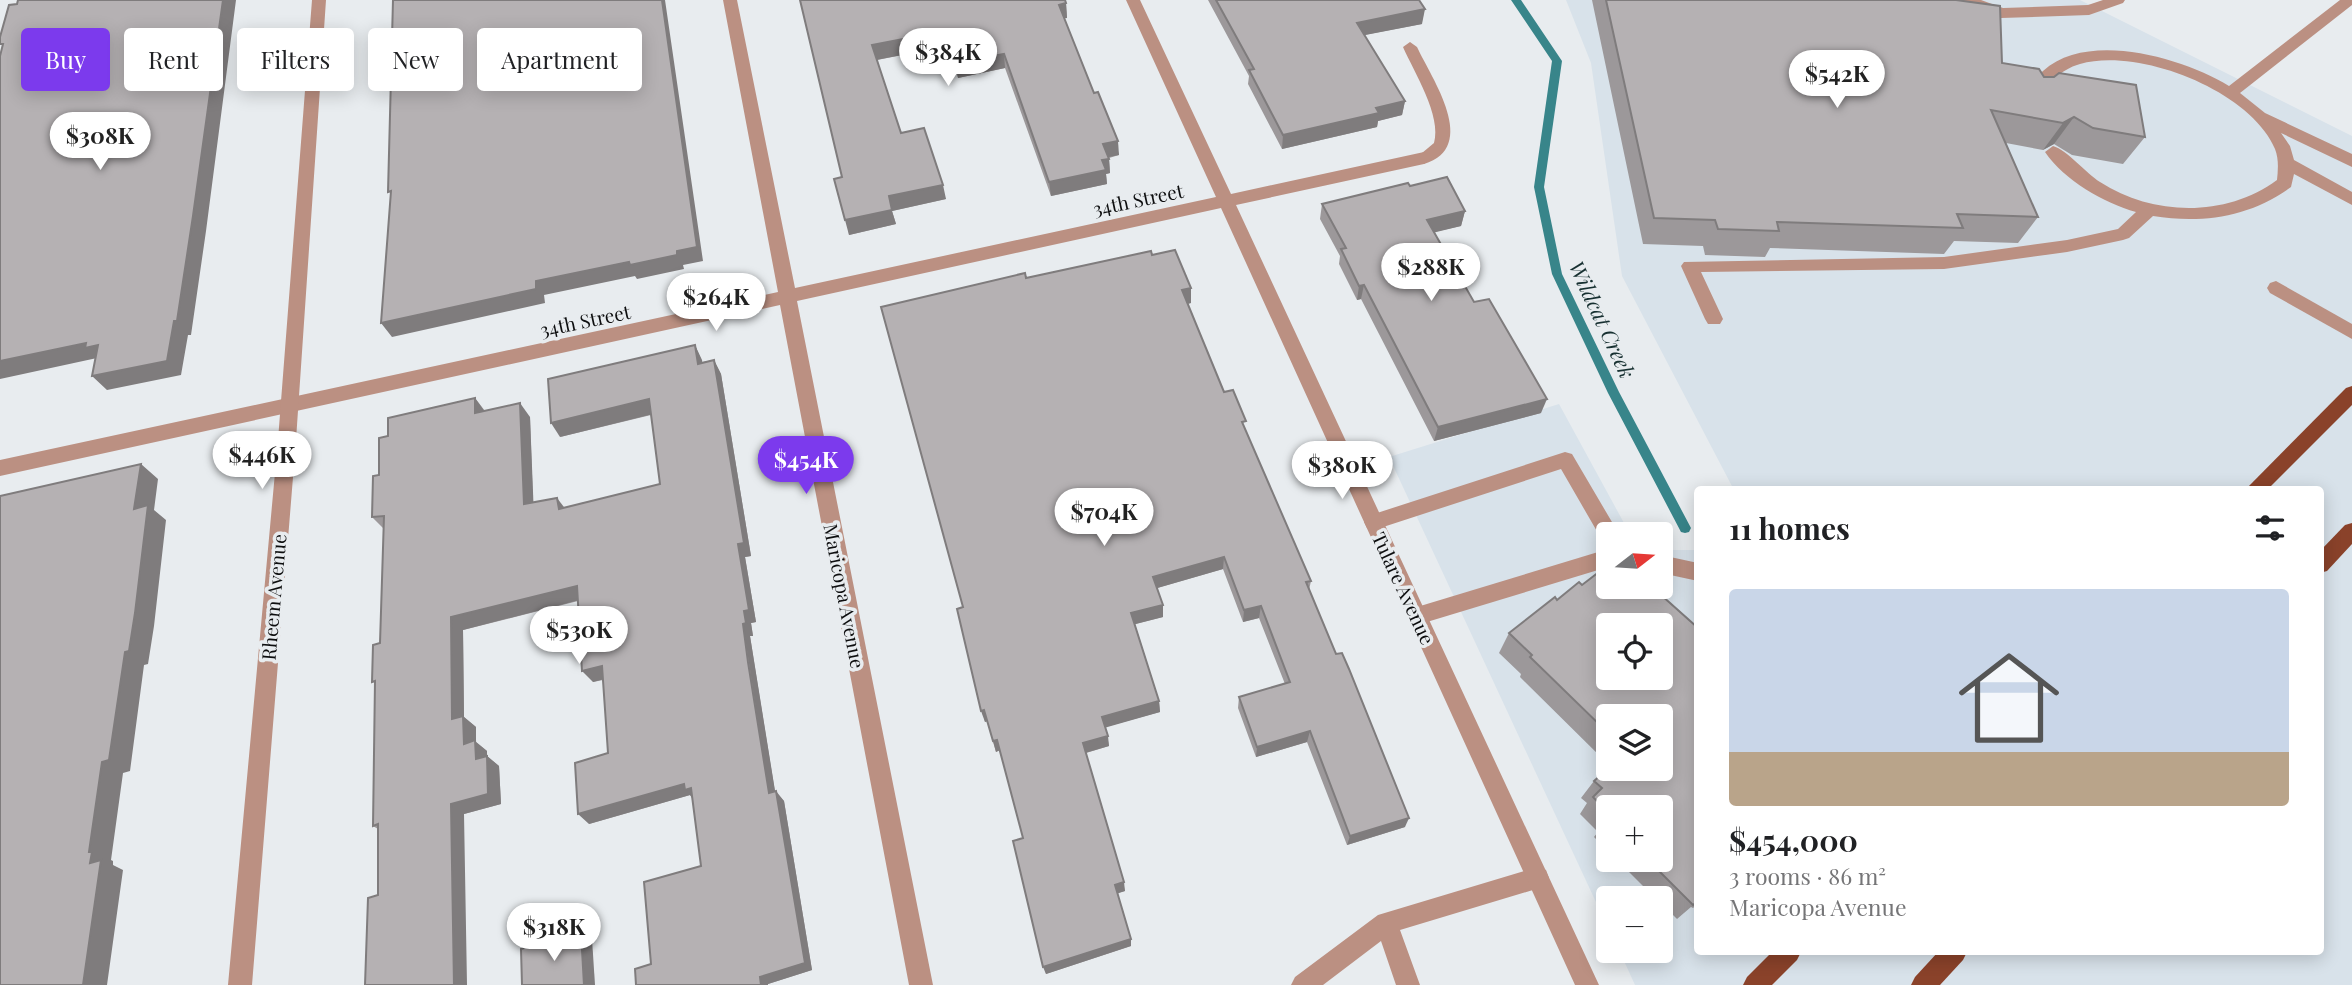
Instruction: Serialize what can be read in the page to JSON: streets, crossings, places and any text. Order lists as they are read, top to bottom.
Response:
{
  "streets": {
    "street": [
      "34th Street",
      "Tulare Avenue",
      "Maricopa Avenue",
      "Rheem Avenue"
    ]
  },
  "crossings": [
    ["34th Street", "Tulare Avenue"],
    ["34th Street", "Maricopa Avenue"],
    ["34th Street", "Rheem Avenue"]
  ],
  "water": ["Wildcat Creek"],
  "north": "right",
  "page": {
    "price": [
      "$384K",
      "$542K",
      "$308K",
      "$288K",
      "$264K",
      "$446K",
      "$454K",
      "$380K",
      "$704K",
      "$530K",
      "$318K"
    ],
    "chip": [
      "Buy",
      "Rent",
      "Filters",
      "New",
      "Apartment"
    ],
    "heading": "11 homes",
    "map_buttons": ["+", "−"],
    "list": [
      {
        "name": "$454,000",
        "note": "3 rooms · 86 m² · Maricopa Avenue"
      }
    ]
  }
}
